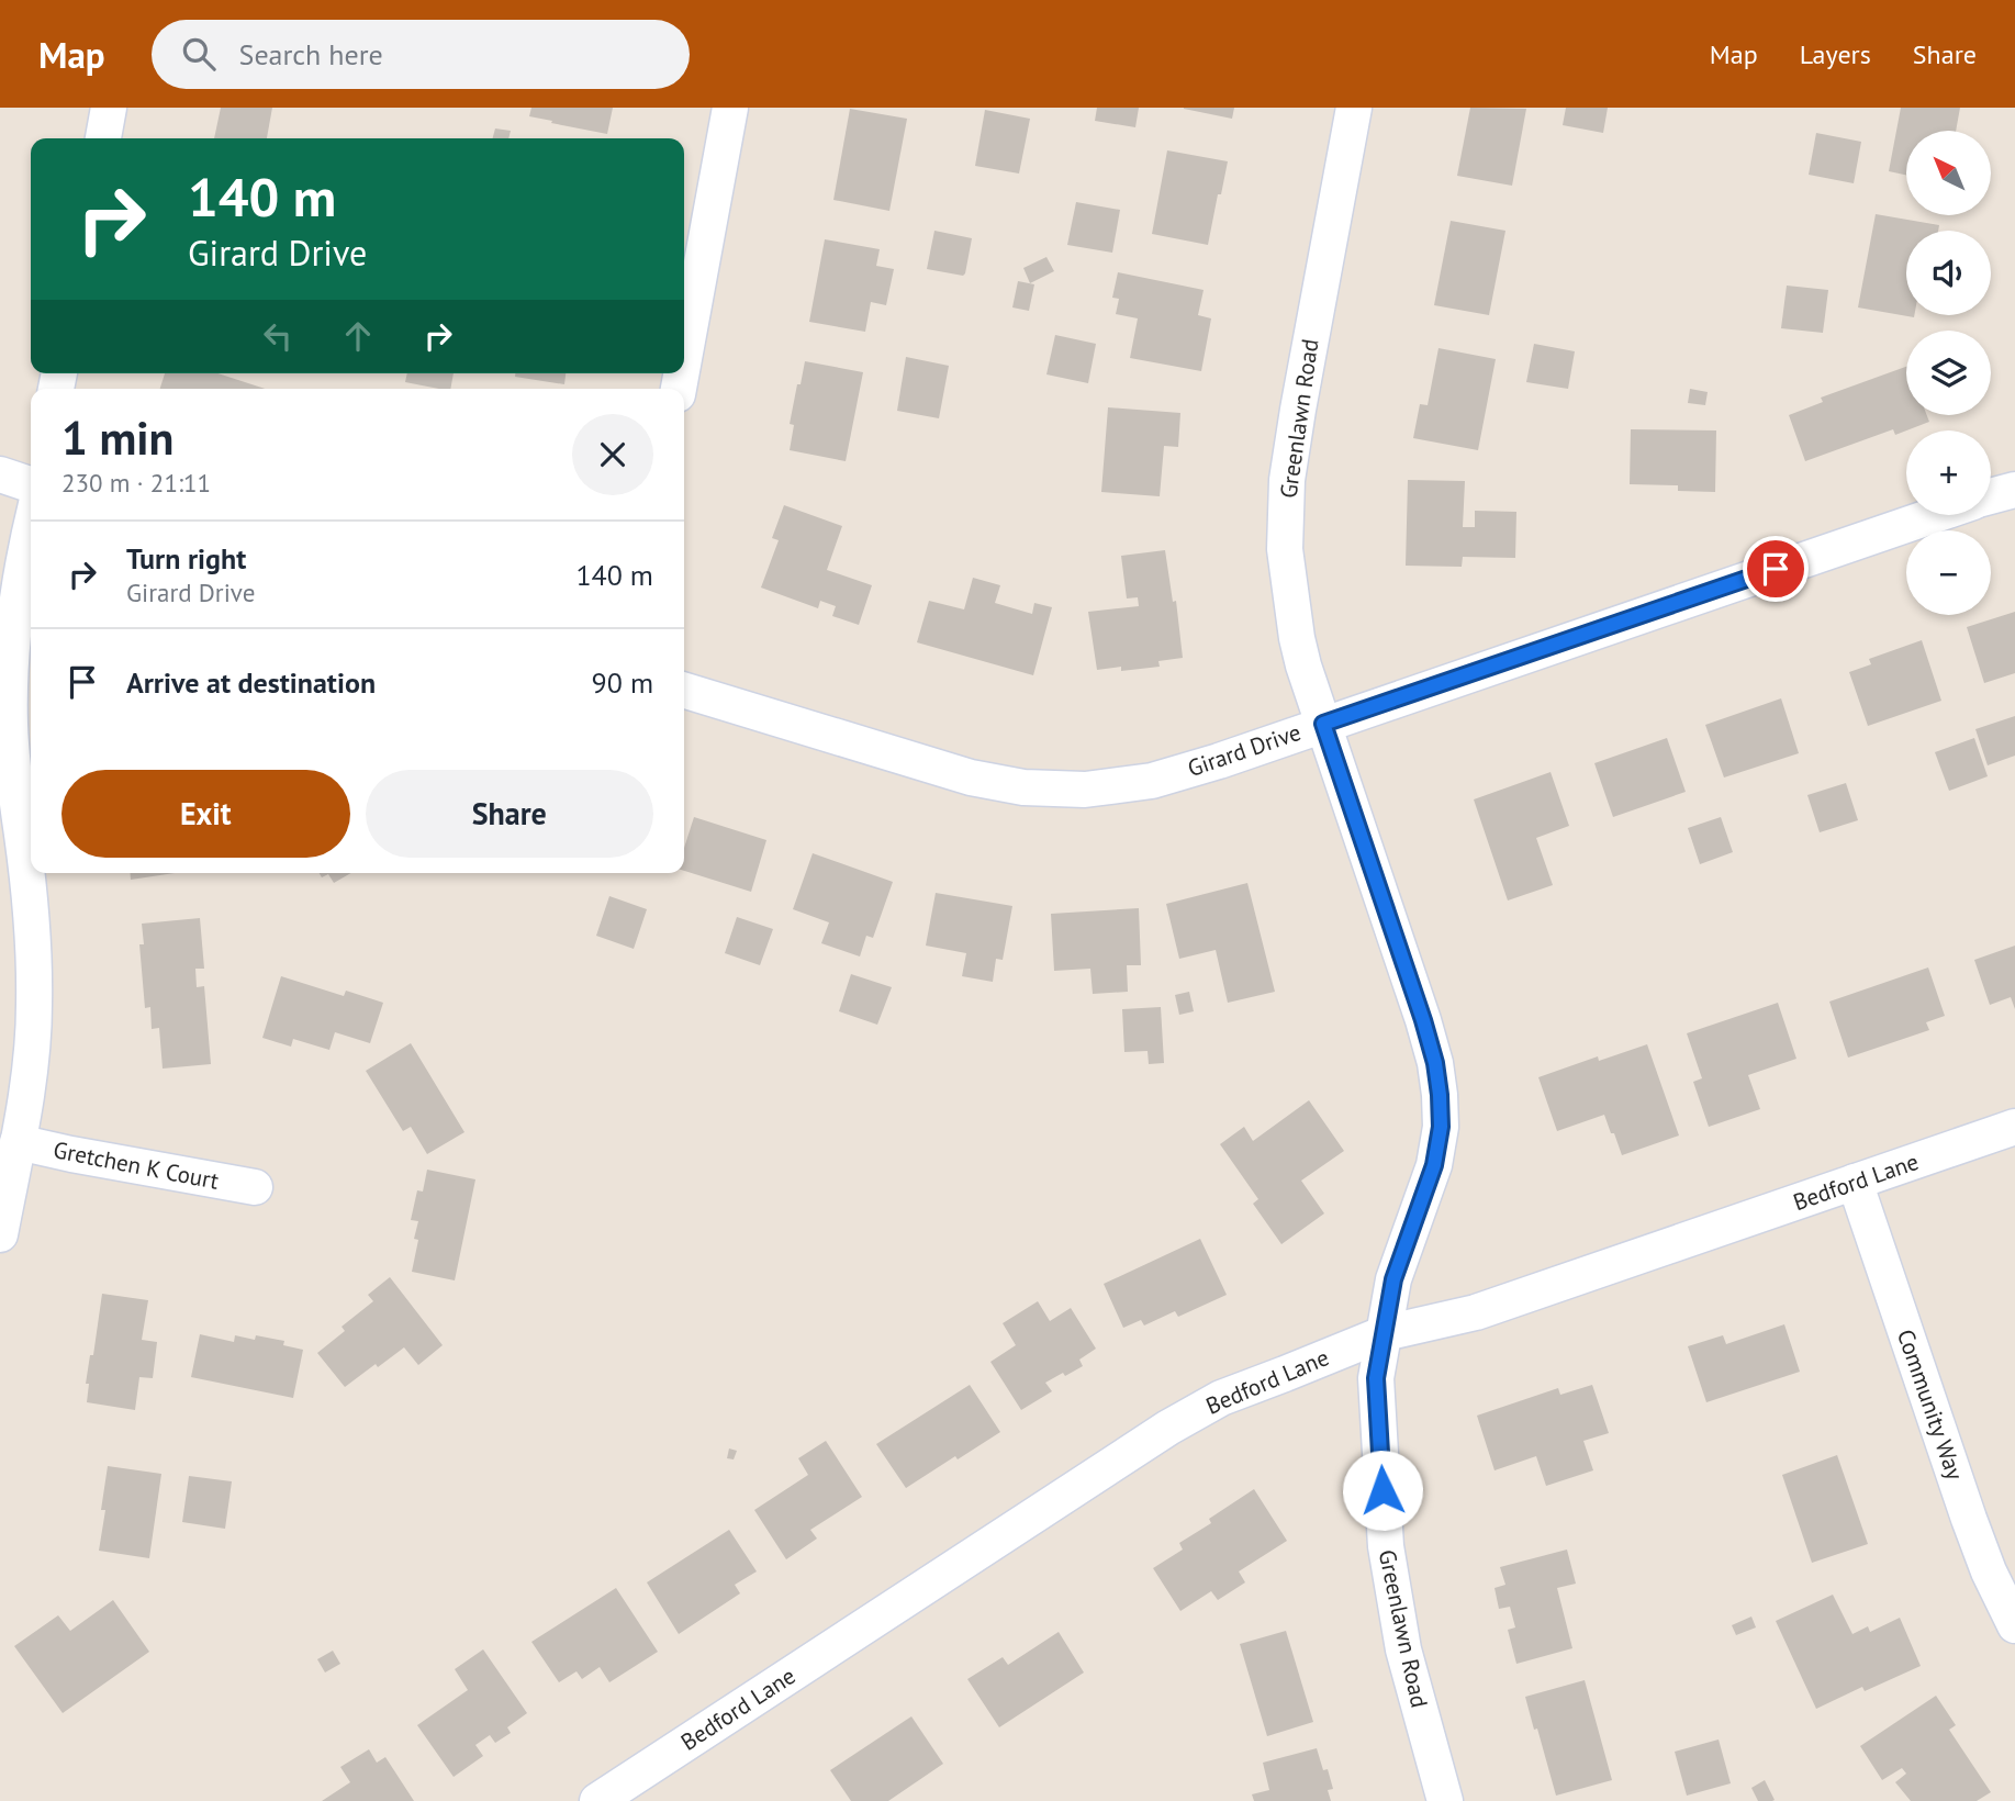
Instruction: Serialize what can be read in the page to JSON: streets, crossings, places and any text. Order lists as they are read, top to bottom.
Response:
{
  "streets": {
    "street": [
      "Greenlawn Road",
      "Girard Drive",
      "Gretchen K Court",
      "Bedford Lane",
      "Community Way"
    ]
  },
  "crossings": [
    ["Greenlawn Road", "Girard Drive"],
    ["Greenlawn Road", "Bedford Lane"],
    ["Bedford Lane", "Community Way"]
  ],
  "north": "top left",
  "page": {
    "header": "Map",
    "search": "Search here",
    "nav": ["Map", "Layers", "Share"],
    "map_buttons": ["+", "−"],
    "turn": ["140 m", "Girard Drive"],
    "heading": ["1 min", "230 m · 21:11"],
    "list": [
      {
        "name": "Turn right",
        "note": "Girard Drive",
        "value": "140 m"
      },
      {
        "name": "Arrive at destination",
        "value": "90 m"
      }
    ],
    "buttons": ["Exit", "Share"]
  }
}
